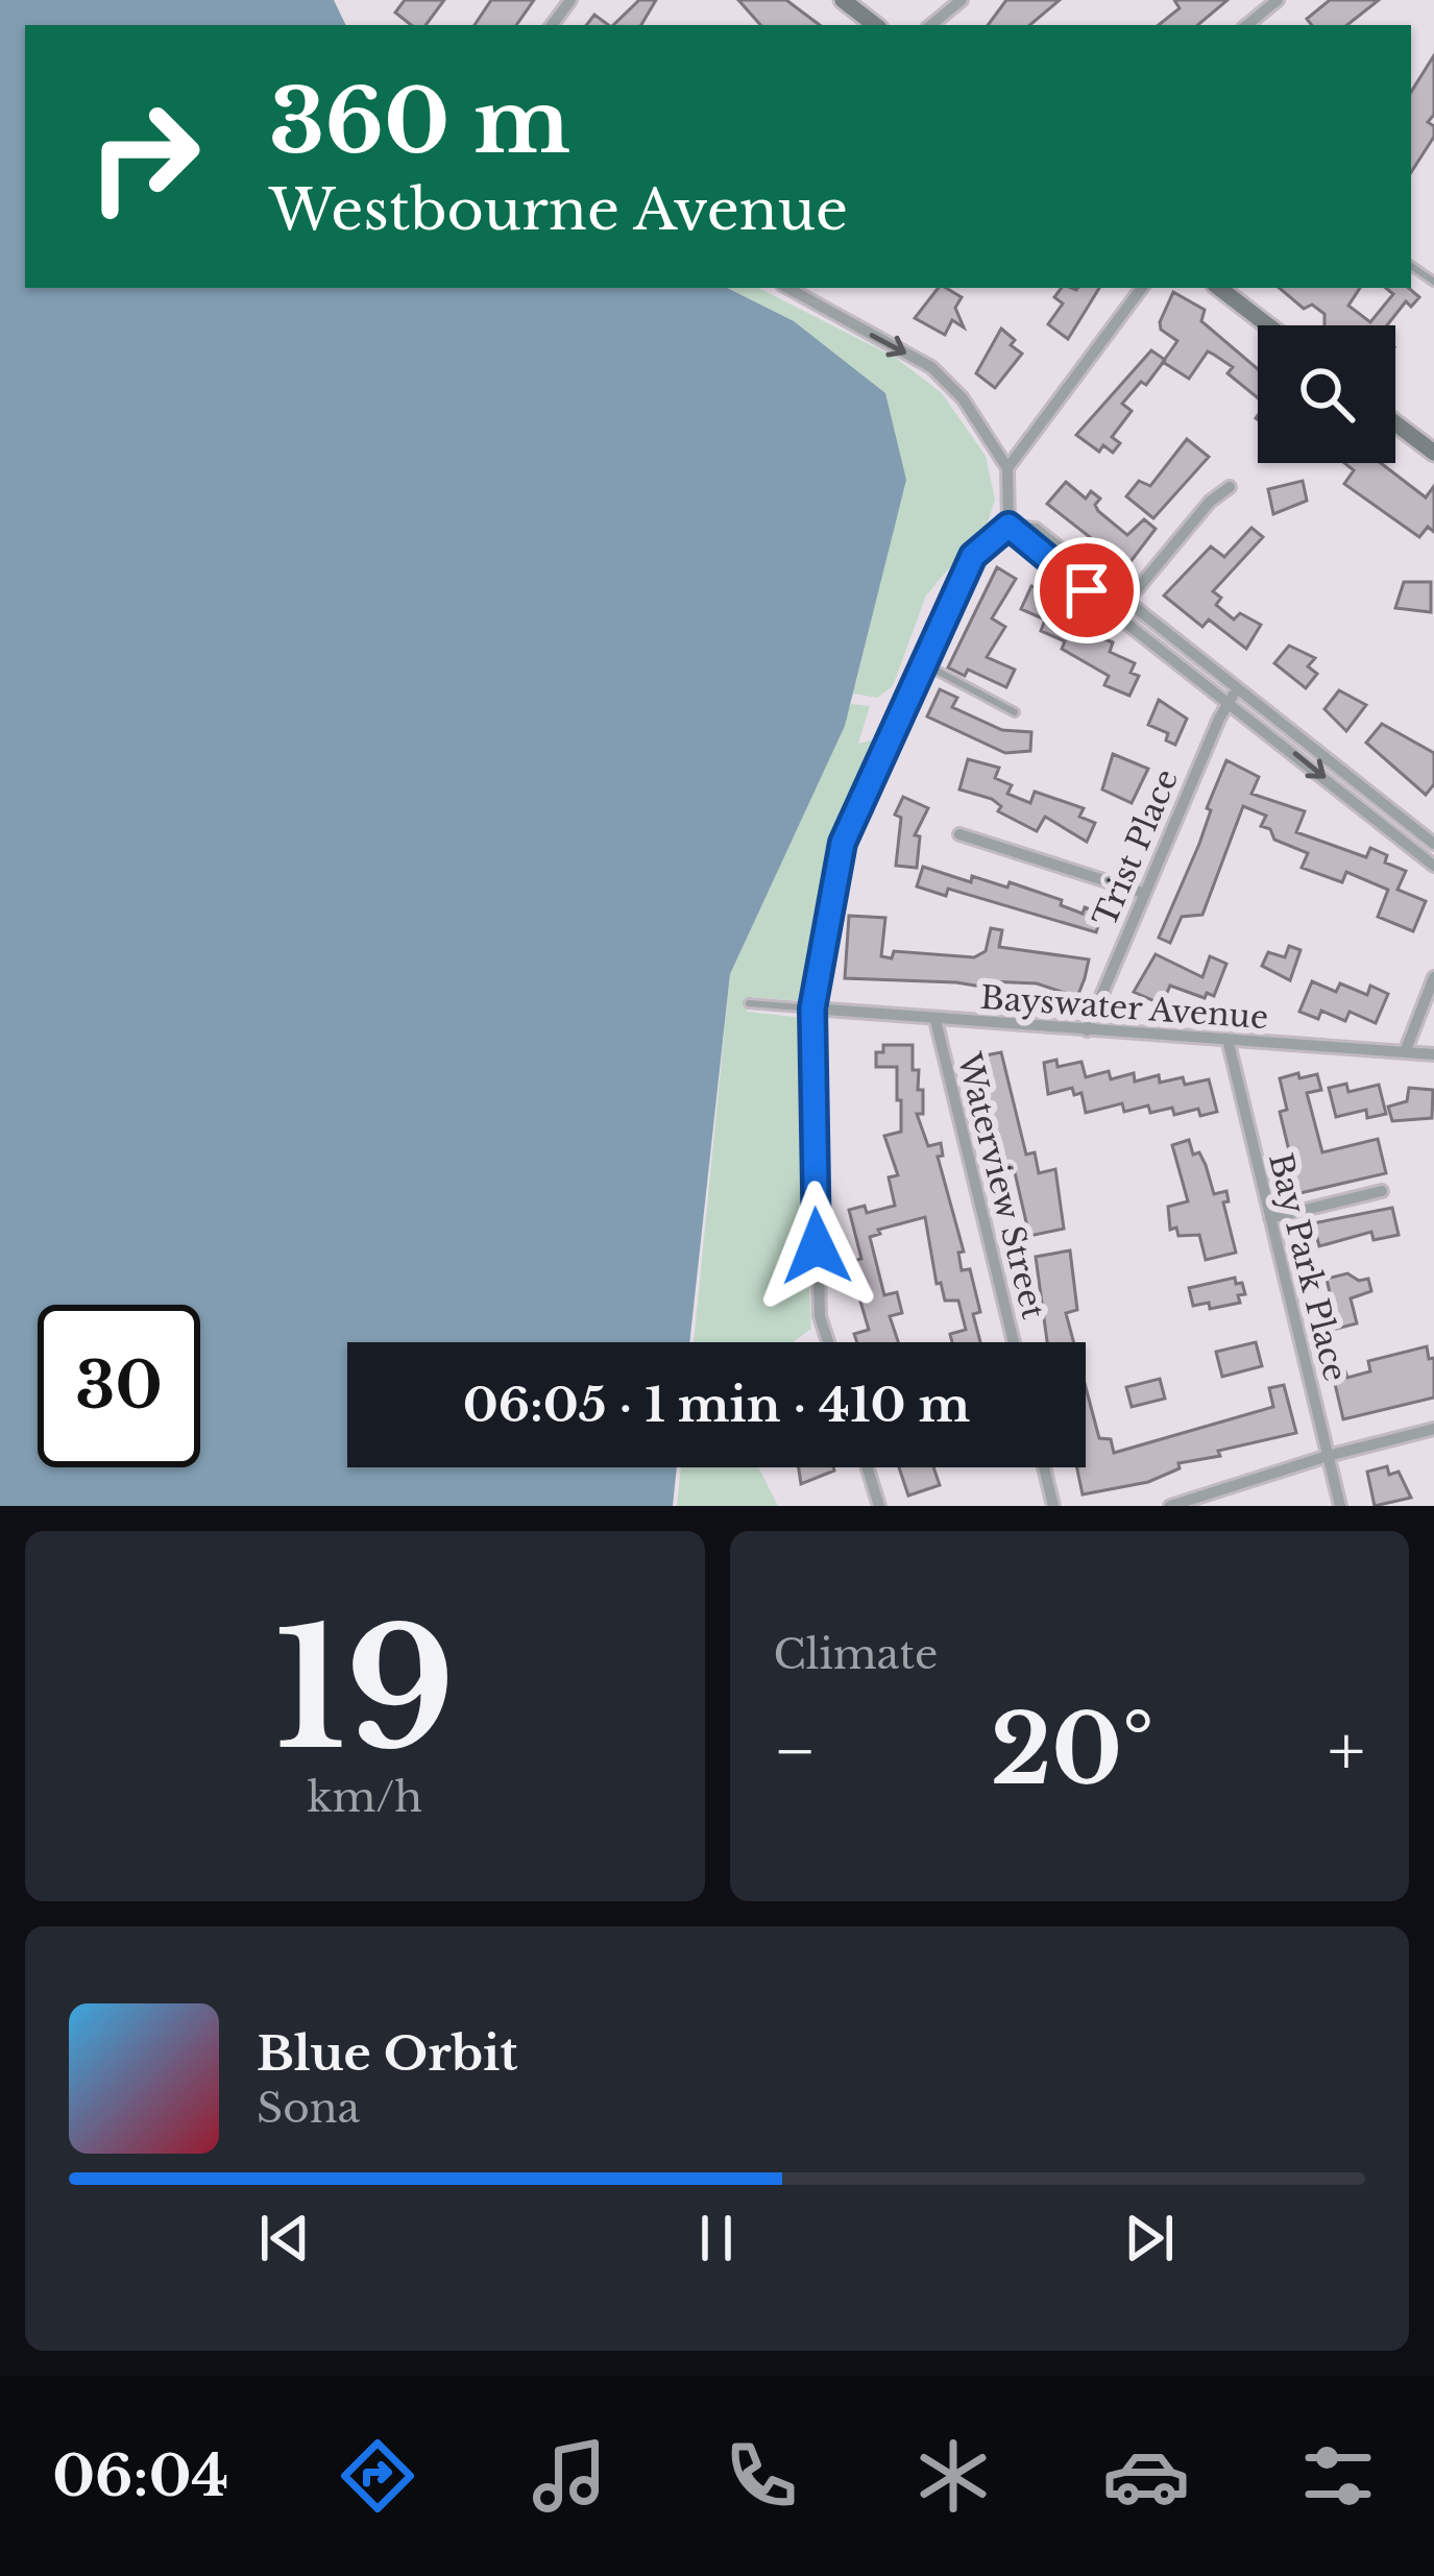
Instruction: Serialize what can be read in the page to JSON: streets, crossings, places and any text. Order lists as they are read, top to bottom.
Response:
{
  "streets": {
    "street": [
      "Trist Place",
      "Bayswater Avenue",
      "Waterview Street",
      "Bay Park Place"
    ]
  },
  "crossings": [
    ["Trist Place", "Bayswater Avenue"],
    ["Bayswater Avenue", "Waterview Street"],
    ["Bayswater Avenue", "Bay Park Place"]
  ],
  "page": {
    "turn": ["360 m", "Westbourne Avenue"],
    "limit": "30",
    "trip": "06:05 · 1 min · 410 m",
    "tile": [
      ["19", "km/h"],
      "Climate"
    ],
    "heat": ["−", "20°", "+"],
    "song": ["Blue Orbit", "Sona"],
    "tabs": "06:04"
  }
}
